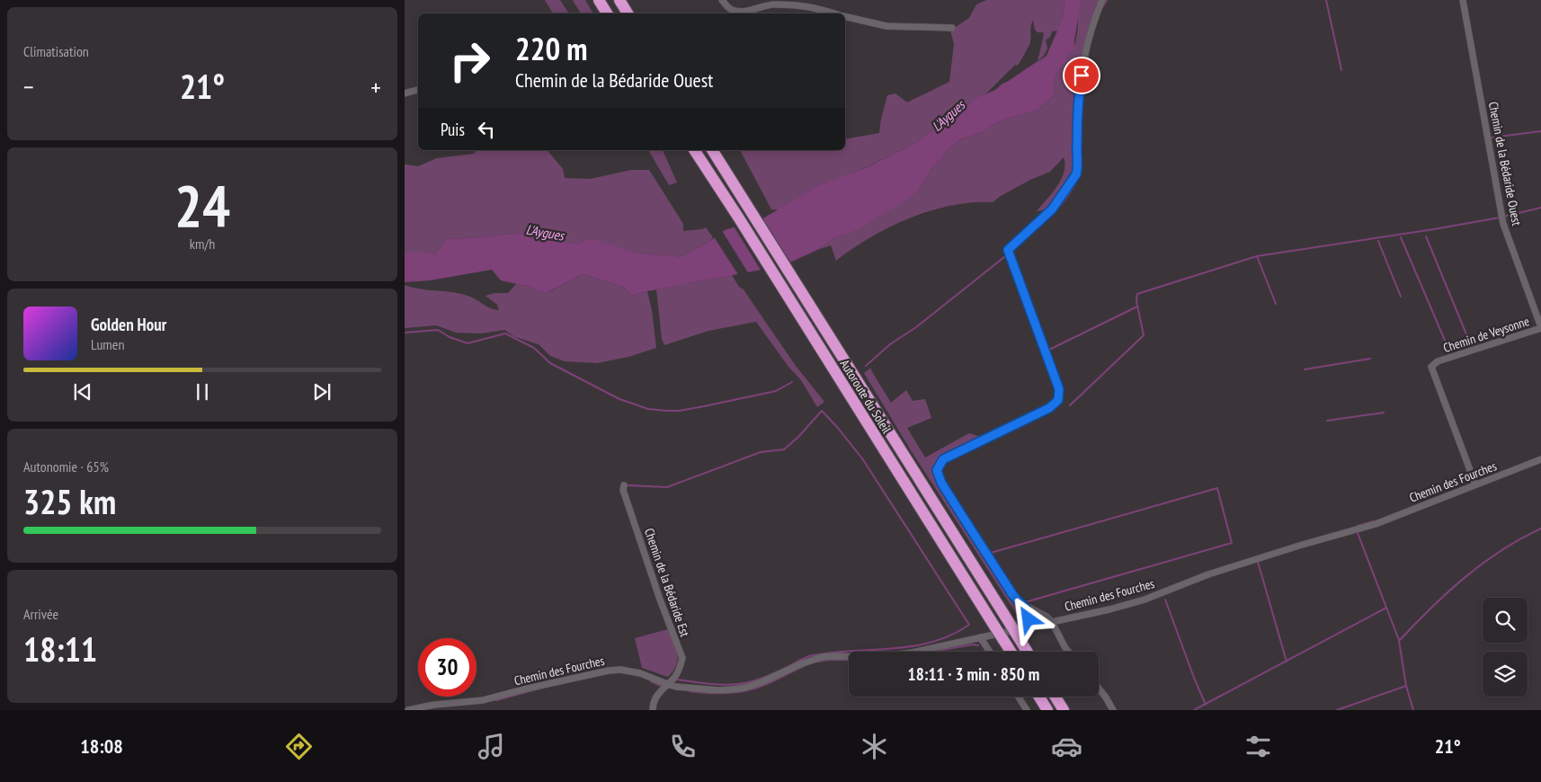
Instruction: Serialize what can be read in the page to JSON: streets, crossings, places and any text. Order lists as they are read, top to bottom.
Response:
{
  "streets": {
    "highway": ["Autoroute du Soleil"],
    "street": [
      "Chemin de la Bédaride Ouest",
      "Chemin de Veysonne",
      "Chemin des Fourches",
      "Chemin de la Bédaride Est"
    ]
  },
  "crossings": [
    ["Chemin de la Bédaride Ouest", "Chemin de Veysonne"],
    ["Chemin de Veysonne", "Chemin des Fourches"],
    ["Chemin des Fourches", "Chemin de la Bédaride Est"]
  ],
  "water": ["L'Aygues"],
  "page": {
    "tile": [
      "Climatisation",
      ["24", "km/h"],
      ["Autonomie · 65%", "325 km"],
      ["Arrivée", "18:11"]
    ],
    "turn": ["220 m", "Chemin de la Bédaride Ouest"],
    "heat": ["−", "21°", "+"],
    "then": "Puis",
    "song": ["Golden Hour", "Lumen"],
    "limit": "30",
    "trip": "18:11 · 3 min · 850 m",
    "tabs": ["18:08", "21°"]
  }
}
